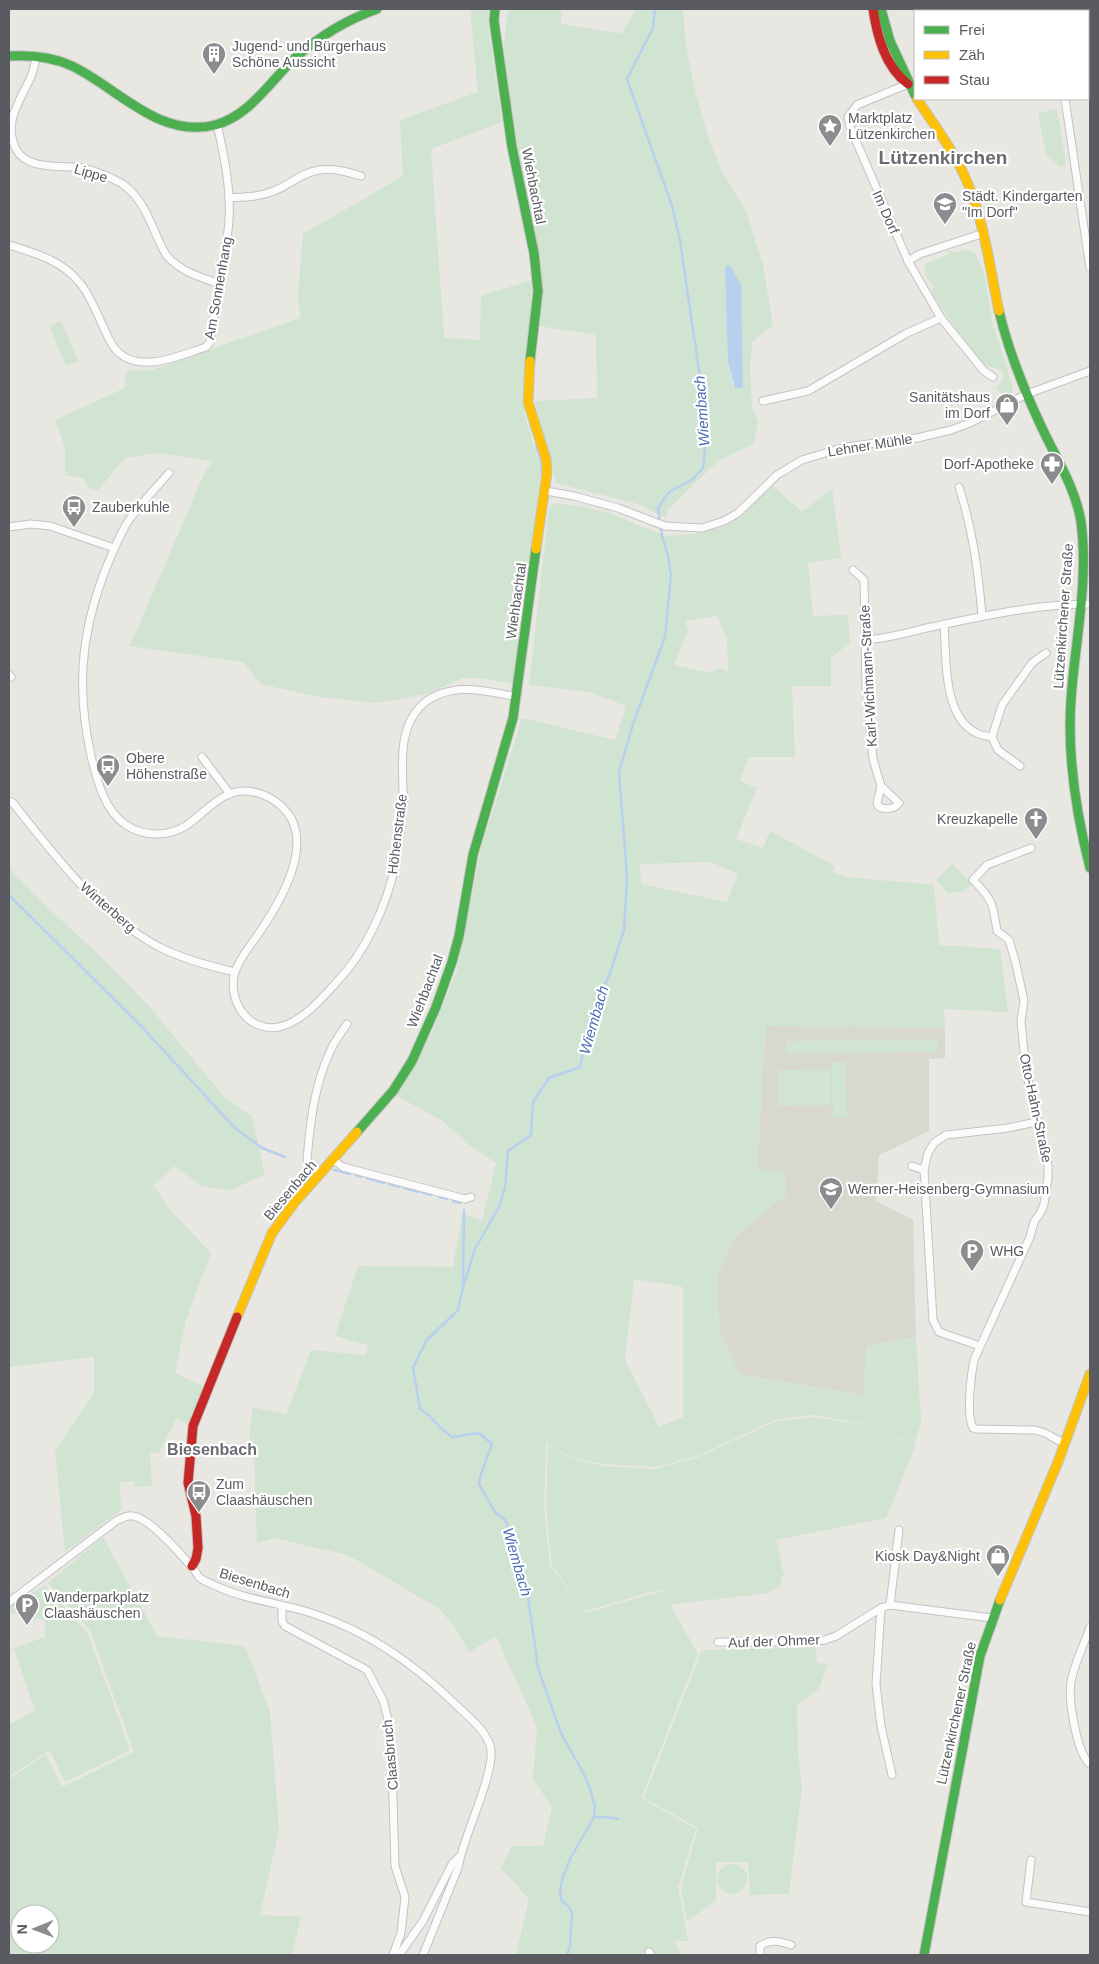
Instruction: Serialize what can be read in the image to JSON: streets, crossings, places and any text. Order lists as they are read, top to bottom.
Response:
{
  "streets": {
    "street": [
      "Lippe",
      "Wiehbachtal",
      "Im Dorf",
      "Am Sonnenhang",
      "Lehner Mühle",
      "Lützenkirchener Straße",
      "Karl-Wichmann-Straße",
      "Höhenstraße",
      "Winterberg",
      "Otto-Hahn-Straße",
      "Biesenbach",
      "Auf der Ohmer",
      "Claasbruch"
    ]
  },
  "crossings": [
    ["Lippe", "Am Sonnenhang"],
    ["Wiehbachtal", "Lehner Mühle"],
    ["Wiehbachtal", "Höhenstraße"],
    ["Wiehbachtal", "Biesenbach"],
    ["Im Dorf", "Lützenkirchener Straße"],
    ["Lehner Mühle", "Lützenkirchener Straße"],
    ["Lützenkirchener Straße", "Otto-Hahn-Straße"],
    ["Lützenkirchener Straße", "Auf der Ohmer"],
    ["Höhenstraße", "Winterberg"],
    ["Biesenbach", "Claasbruch"]
  ],
  "districts": ["Lützenkirchen", "Biesenbach"],
  "water": ["Wiembach"],
  "places": {
    "building": ["Jugend- und Bürgerhaus Schöne Aussicht"],
    "place": ["Marktplatz Lützenkirchen"],
    "school or university": ["Städt. Kindergarten \"Im Dorf\"", "Werner-Heisenberg-Gymnasium"],
    "shop": ["Sanitätshaus im Dorf", "Kiosk Day&Night"],
    "pharmacy": ["Dorf-Apotheke"],
    "bus stop": ["Zauberkuhle", "Obere Höhenstraße", "Zum Claashäuschen"],
    "church": ["Kreuzkapelle"],
    "parking": ["WHG", "Wanderparkplatz Claashäuschen"]
  },
  "legend": ["Frei", "Zäh", "Stau"],
  "north": "left"
}
